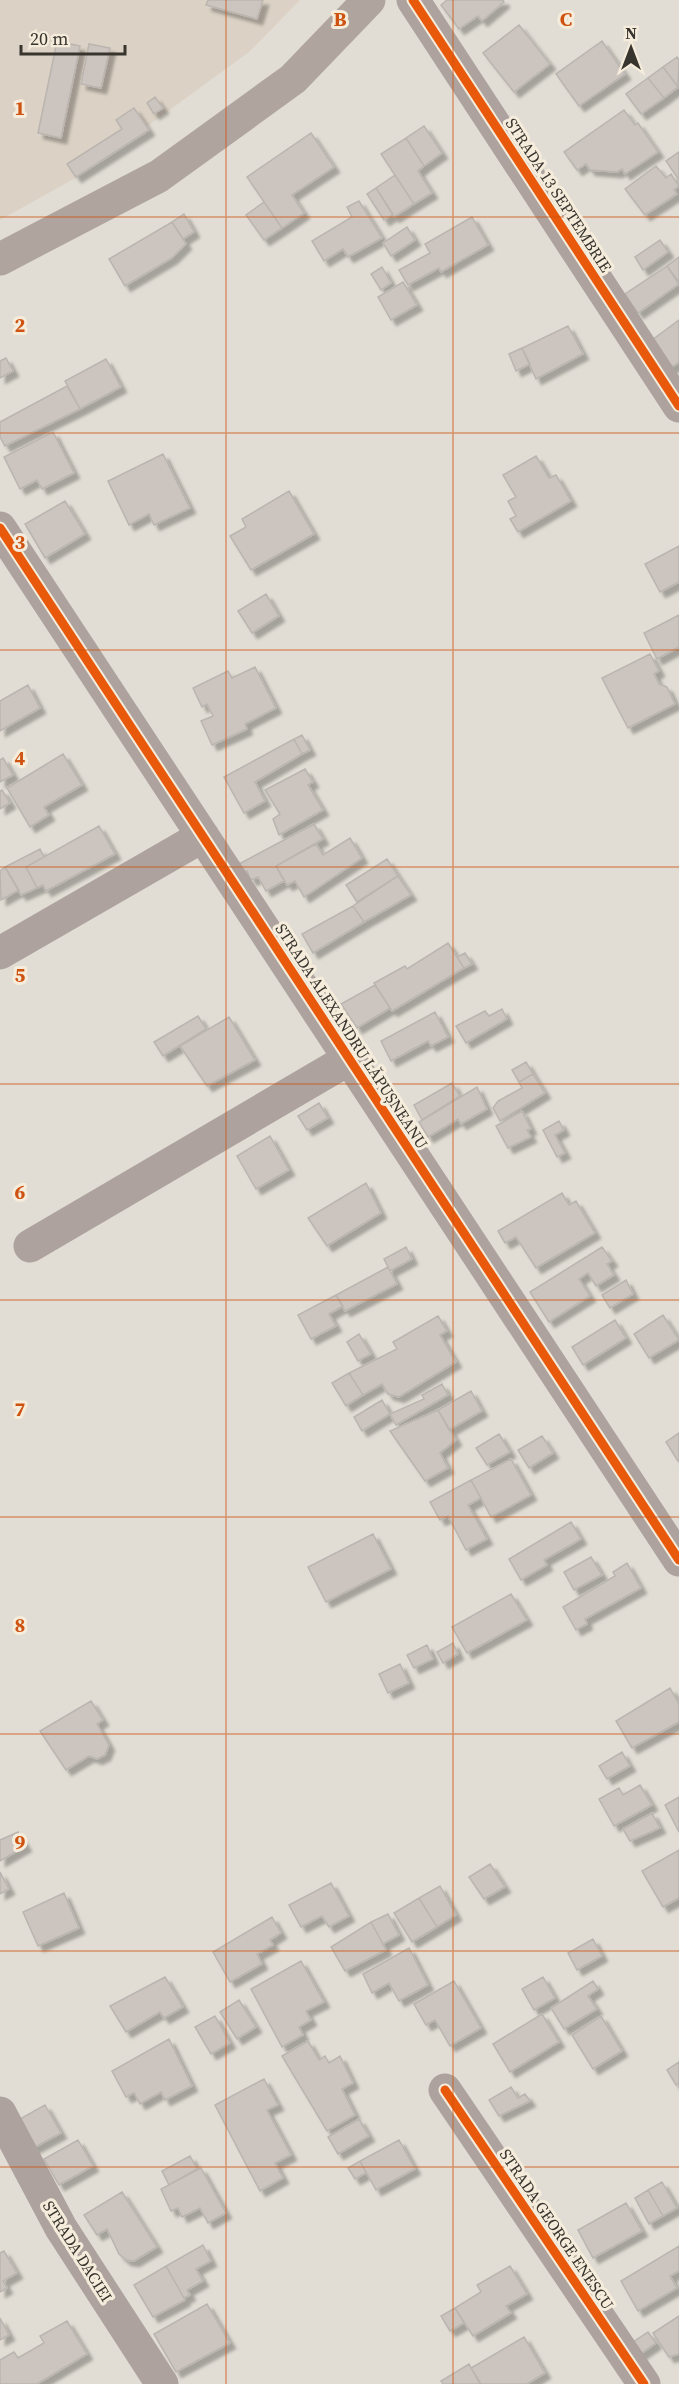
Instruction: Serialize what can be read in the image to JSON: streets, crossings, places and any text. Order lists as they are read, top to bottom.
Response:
{
  "streets": {
    "street": [
      "STRADA 13 SEPTEMBRIE",
      "STRADA ALEXANDRU LĂPUȘNEANU",
      "STRADA GEORGE ENESCU",
      "STRADA DACIEI"
    ]
  },
  "scale_bar": "20 m",
  "north": "top",
  "grid": {
    "columns": ["B", "C"],
    "rows": [
      "1",
      "2",
      "3",
      "4",
      "5",
      "6",
      "7",
      "8",
      "9"
    ]
  }
}
